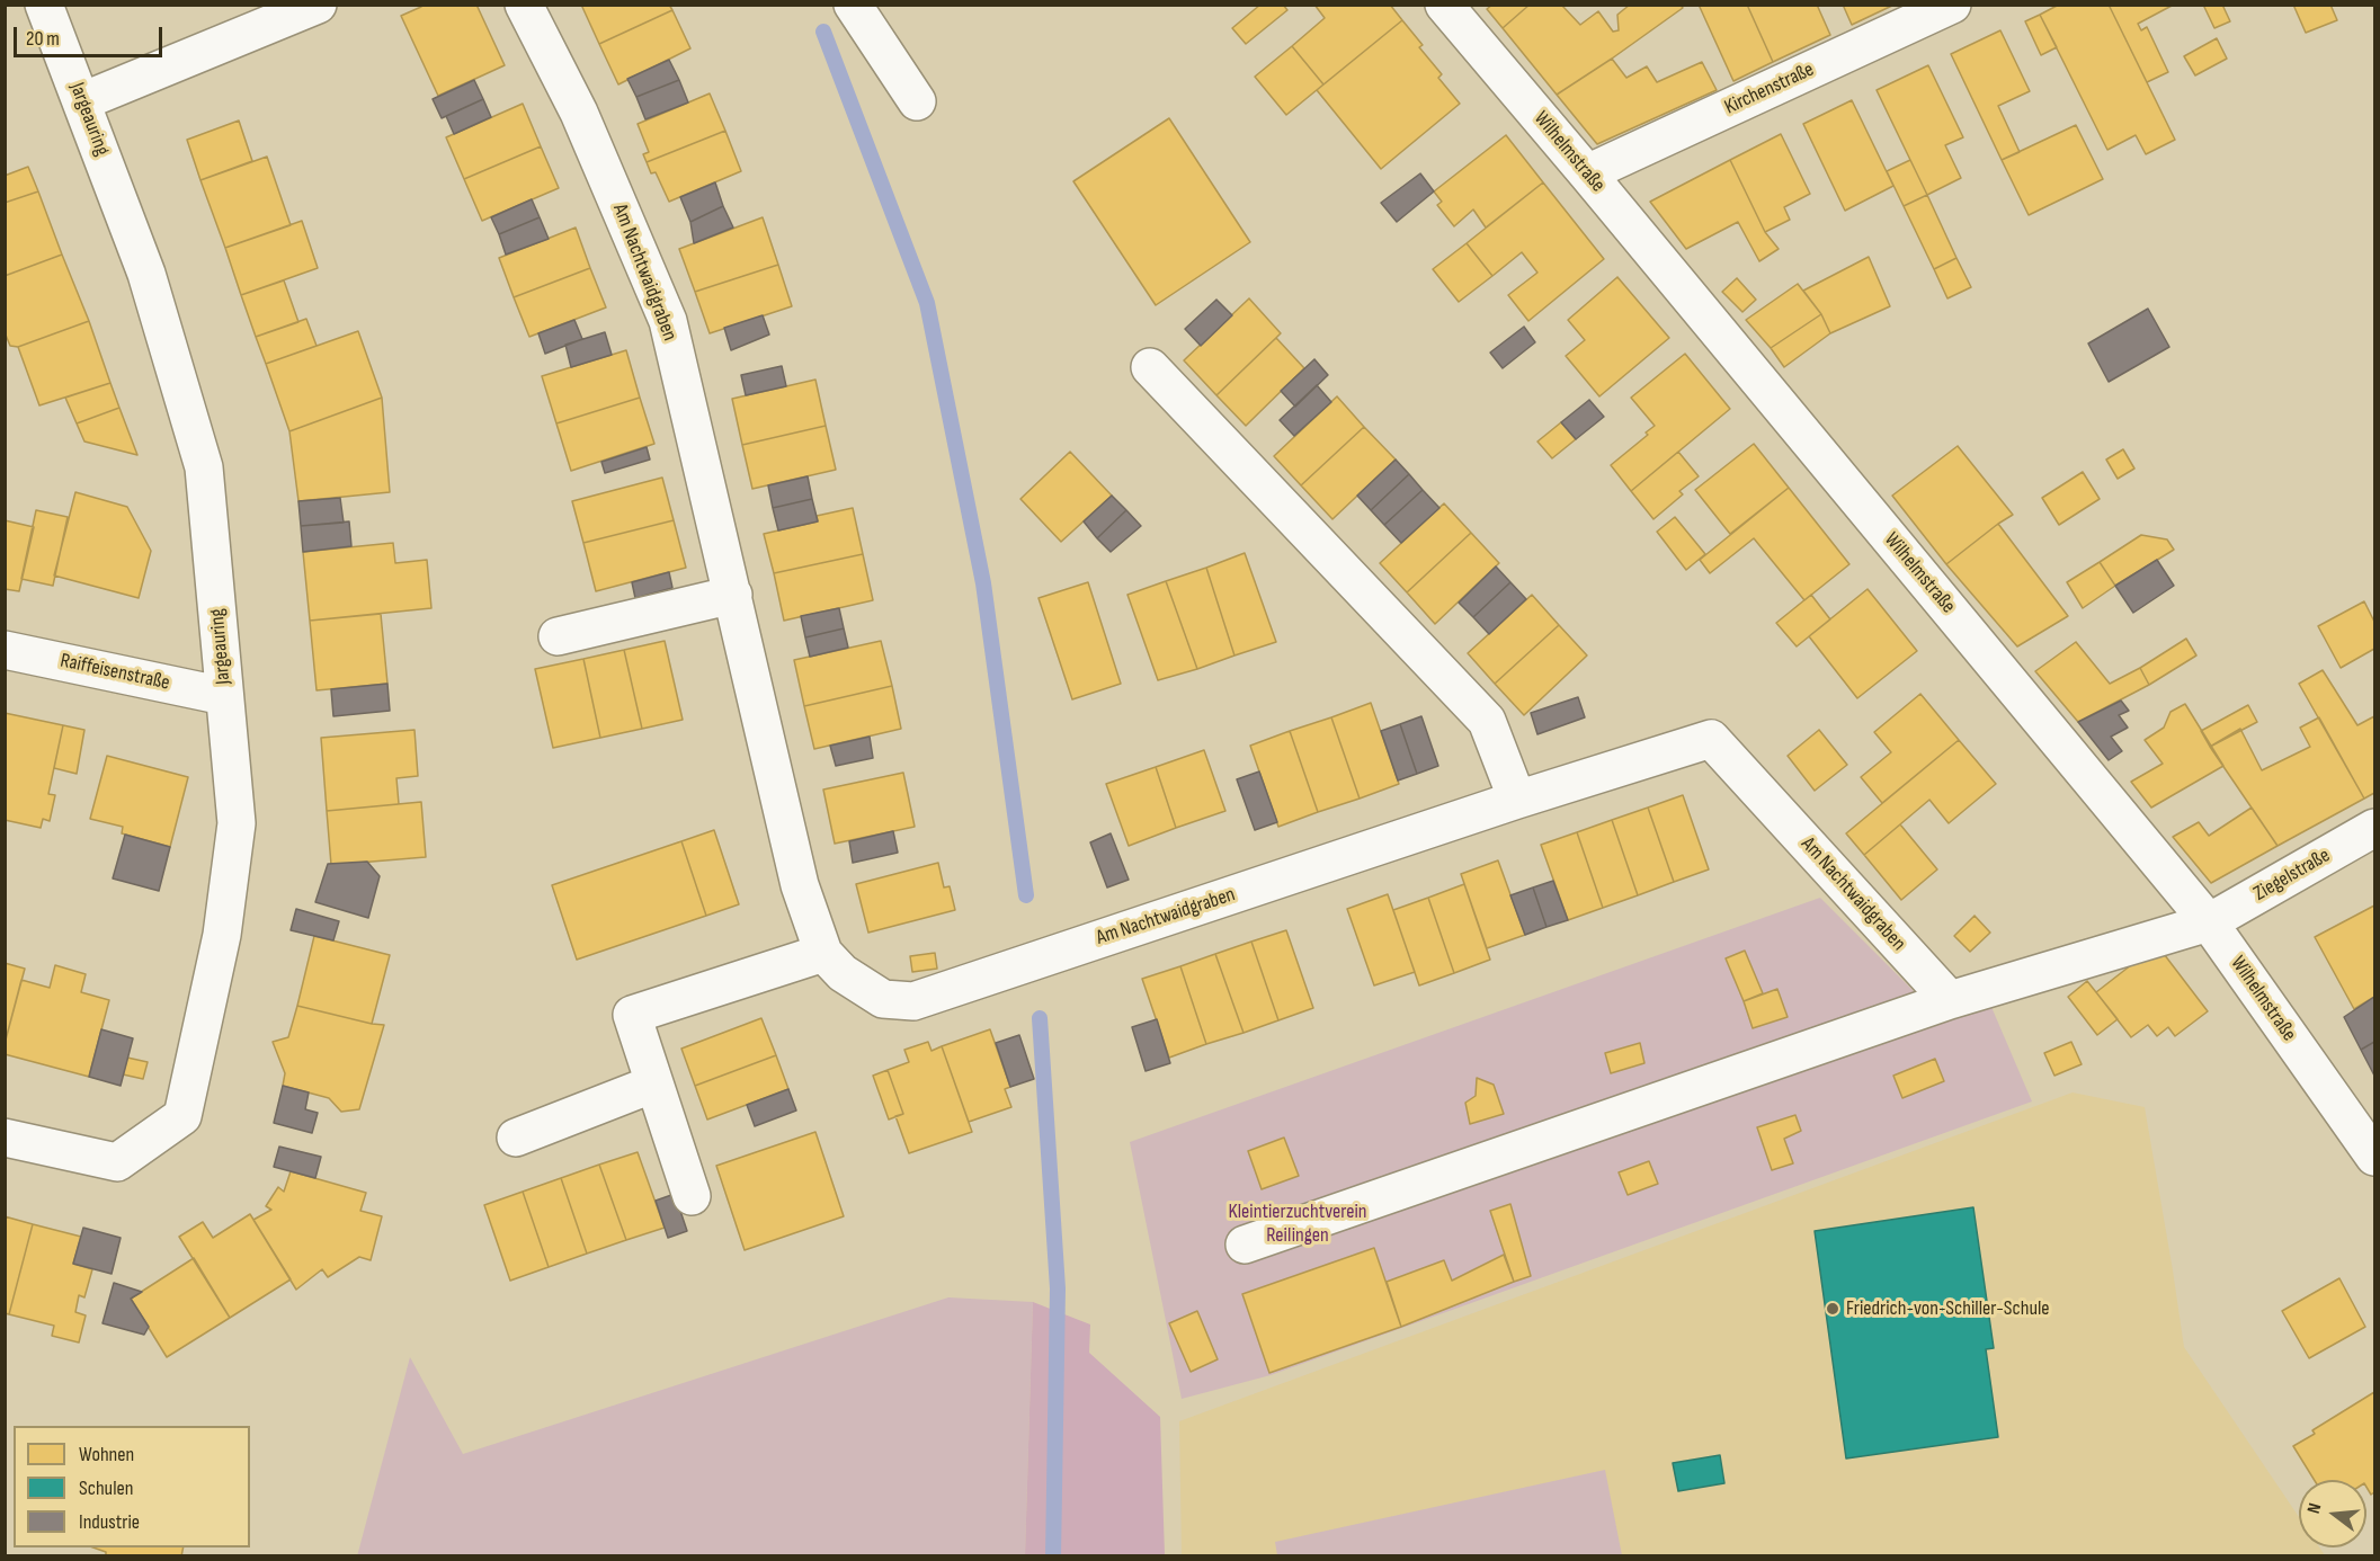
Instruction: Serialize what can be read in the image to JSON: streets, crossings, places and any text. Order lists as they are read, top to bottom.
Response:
{
  "streets": {
    "street": [
      "Kirchenstraße",
      "Jargeauring",
      "Wilhelmstraße",
      "Am Nachtwaidgraben",
      "Raiffeisenstraße",
      "Ziegelstraße"
    ]
  },
  "crossings": [
    ["Kirchenstraße", "Wilhelmstraße"],
    ["Jargeauring", "Raiffeisenstraße"],
    ["Wilhelmstraße", "Ziegelstraße"]
  ],
  "parks": ["Kleintierzuchtverein Reilingen"],
  "places": ["Friedrich-von-Schiller-Schule"],
  "legend": ["Wohnen", "Schulen", "Industrie"],
  "scale_bar": "20 m",
  "north": "left"
}
